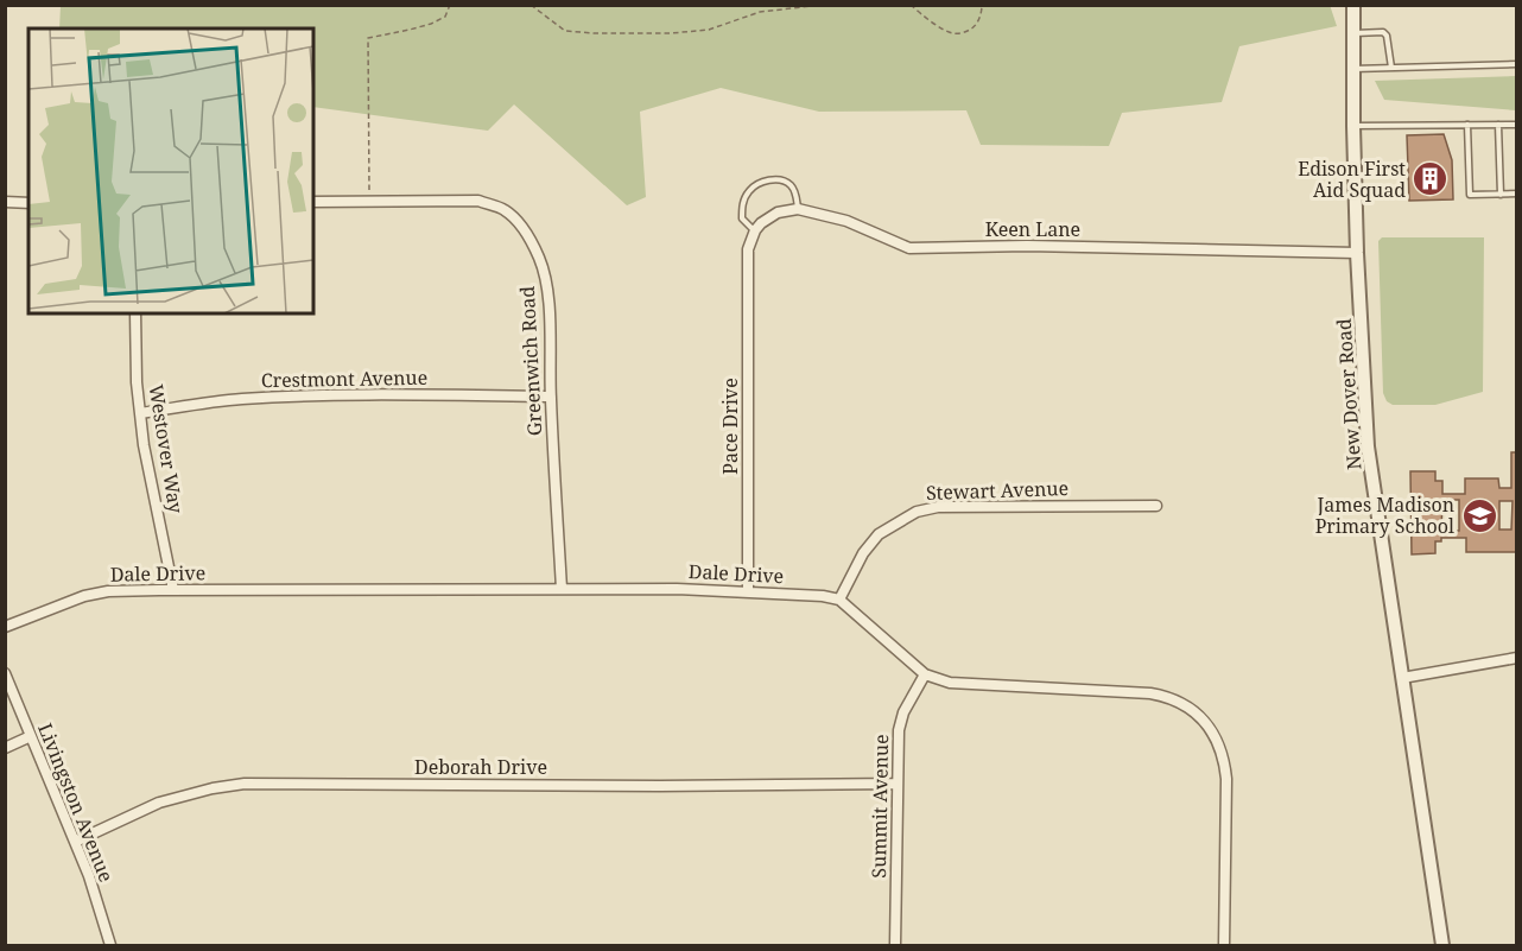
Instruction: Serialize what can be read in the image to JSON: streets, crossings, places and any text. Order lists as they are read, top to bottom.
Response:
{
  "streets": {
    "street": [
      "Keen Lane",
      "Greenwich Road",
      "Crestmont Avenue",
      "New Dover Road",
      "Pace Drive",
      "Westover Way",
      "Stewart Avenue",
      "Dale Drive",
      "Deborah Drive",
      "Livingston Avenue",
      "Summit Avenue"
    ]
  },
  "crossings": [
    ["Keen Lane", "New Dover Road"],
    ["Greenwich Road", "Crestmont Avenue"],
    ["Greenwich Road", "Dale Drive"],
    ["Crestmont Avenue", "Westover Way"],
    ["Pace Drive", "Dale Drive"],
    ["Westover Way", "Dale Drive"],
    ["Stewart Avenue", "Dale Drive"],
    ["Deborah Drive", "Livingston Avenue"],
    ["Deborah Drive", "Summit Avenue"]
  ],
  "places": {
    "building": ["Edison First Aid Squad"],
    "school or university": ["James Madison Primary School"]
  }
}
